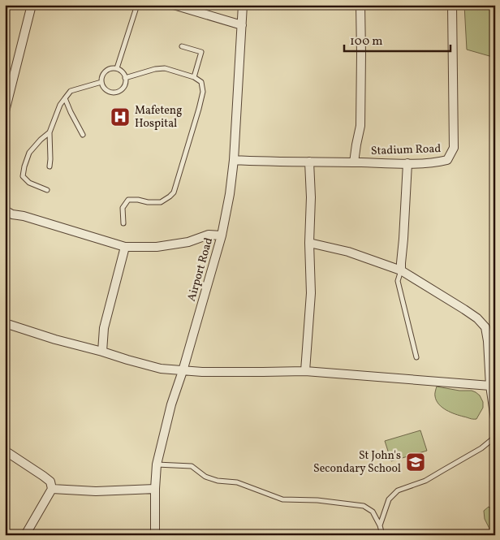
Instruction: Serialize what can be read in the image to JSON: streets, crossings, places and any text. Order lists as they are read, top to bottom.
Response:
{
  "streets": {
    "street": ["Stadium Road", "Airport Road"]
  },
  "crossings": [
    ["Stadium Road", "Airport Road"]
  ],
  "places": {
    "hospital": ["Mafeteng Hospital"],
    "school or university": ["St John's Secondary School"]
  },
  "scale_bar": "100 m"
}
